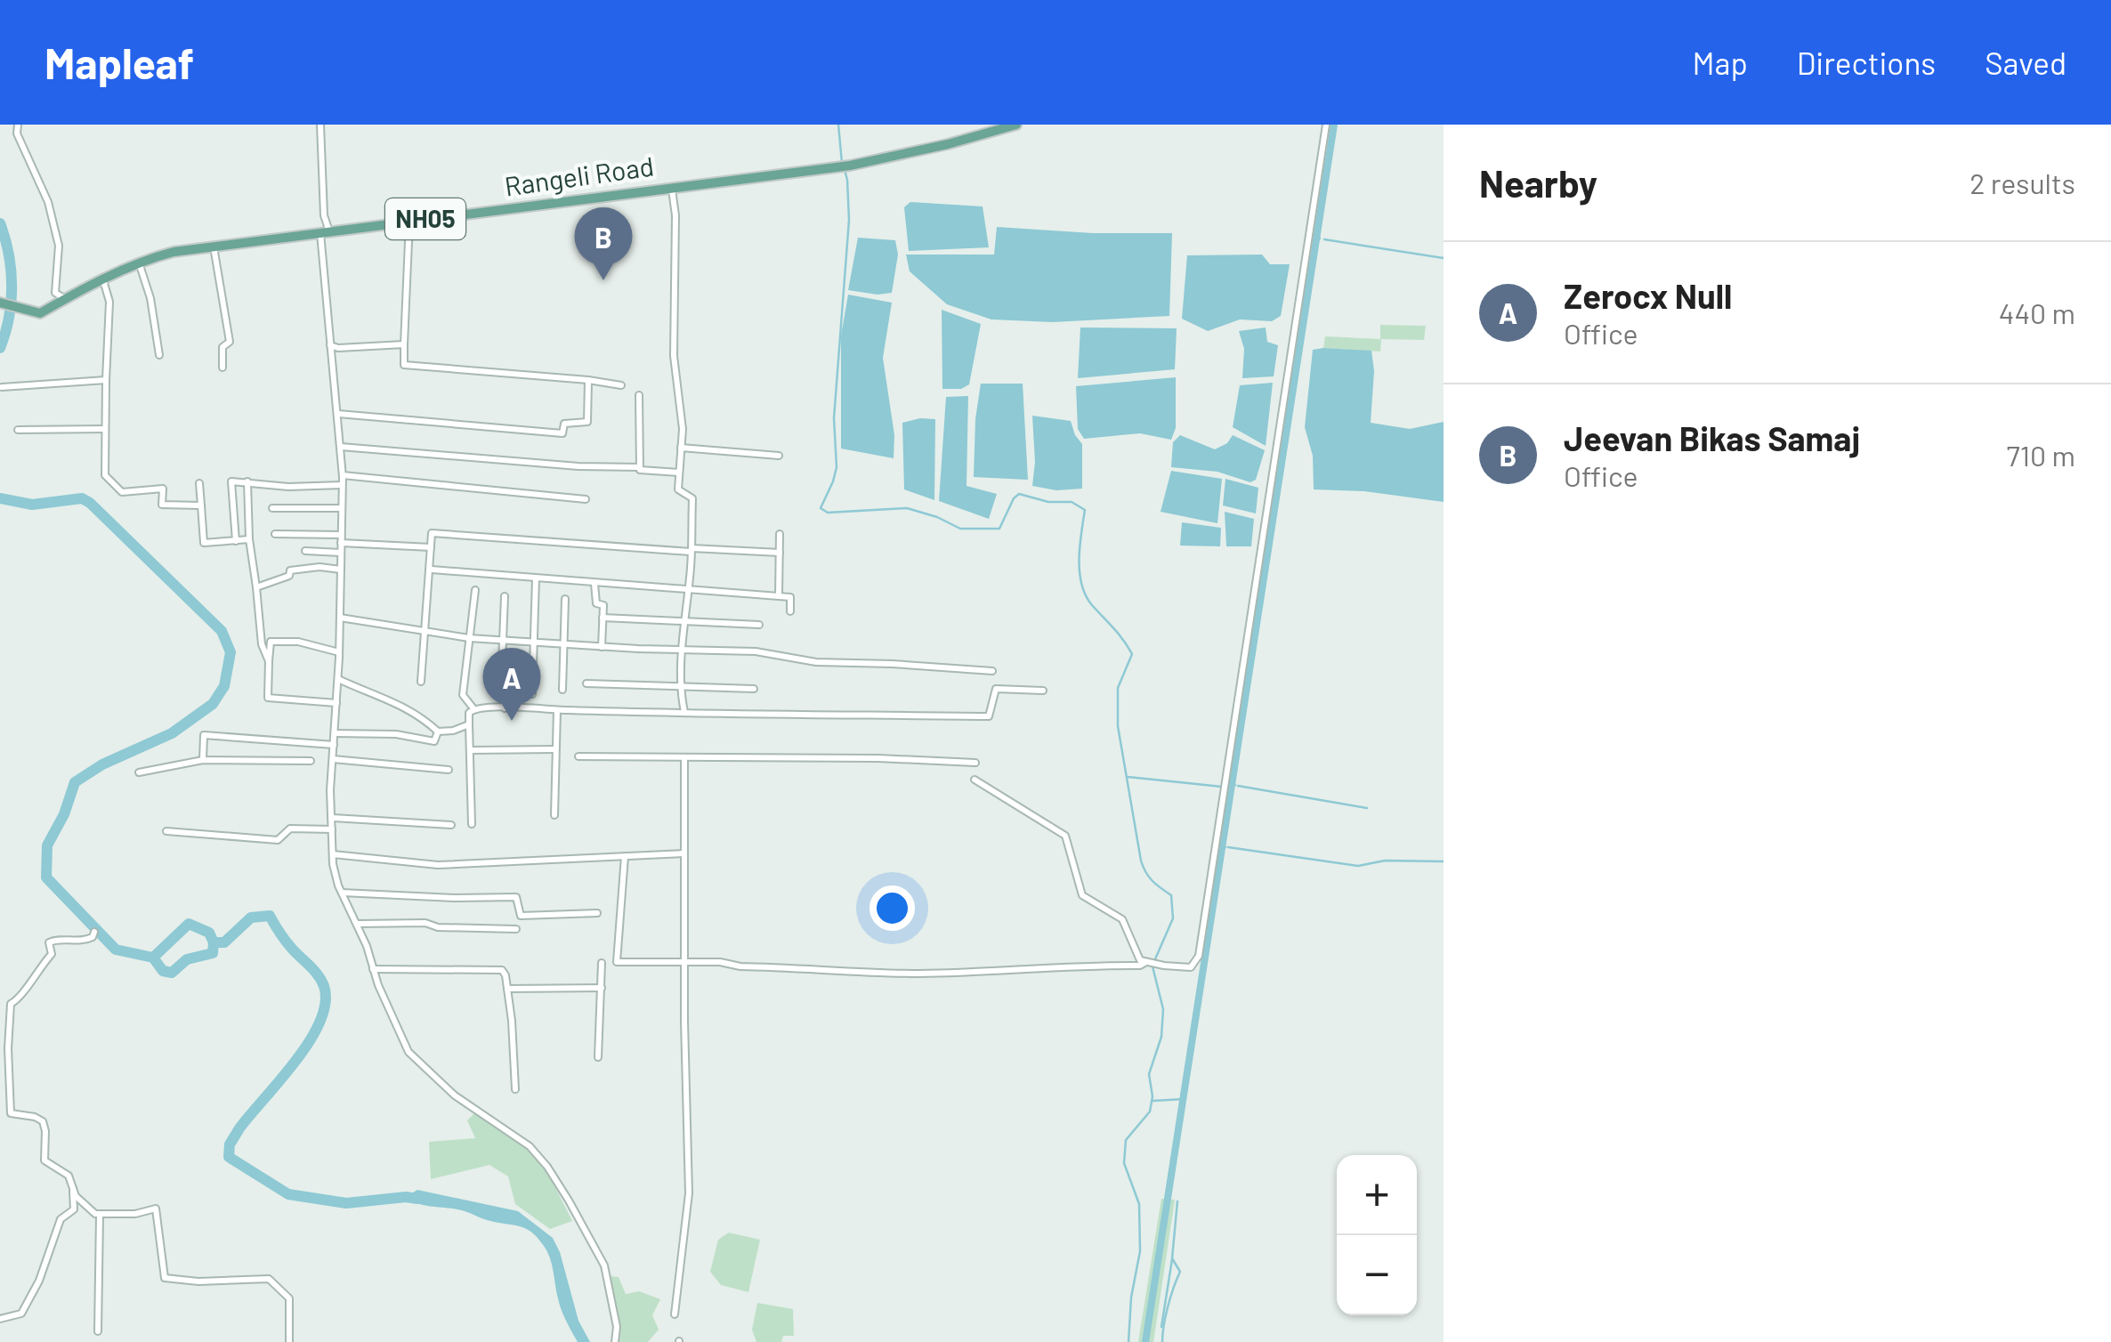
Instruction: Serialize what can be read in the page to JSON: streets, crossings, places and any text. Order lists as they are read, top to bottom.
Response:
{
  "streets": {
    "main road": ["Rangeli Road", "NH05"]
  },
  "page": {
    "header": "Mapleaf",
    "nav": ["Map", "Directions", "Saved"],
    "heading": ["Nearby", "2 results"],
    "pins": ["B", "A"],
    "list": [
      {
        "mark": "A",
        "name": "Zerocx Null",
        "note": "Office",
        "value": "440 m"
      },
      {
        "mark": "B",
        "name": "Jeevan Bikas Samaj",
        "note": "Office",
        "value": "710 m"
      }
    ],
    "map_buttons": ["+", "−"]
  }
}
